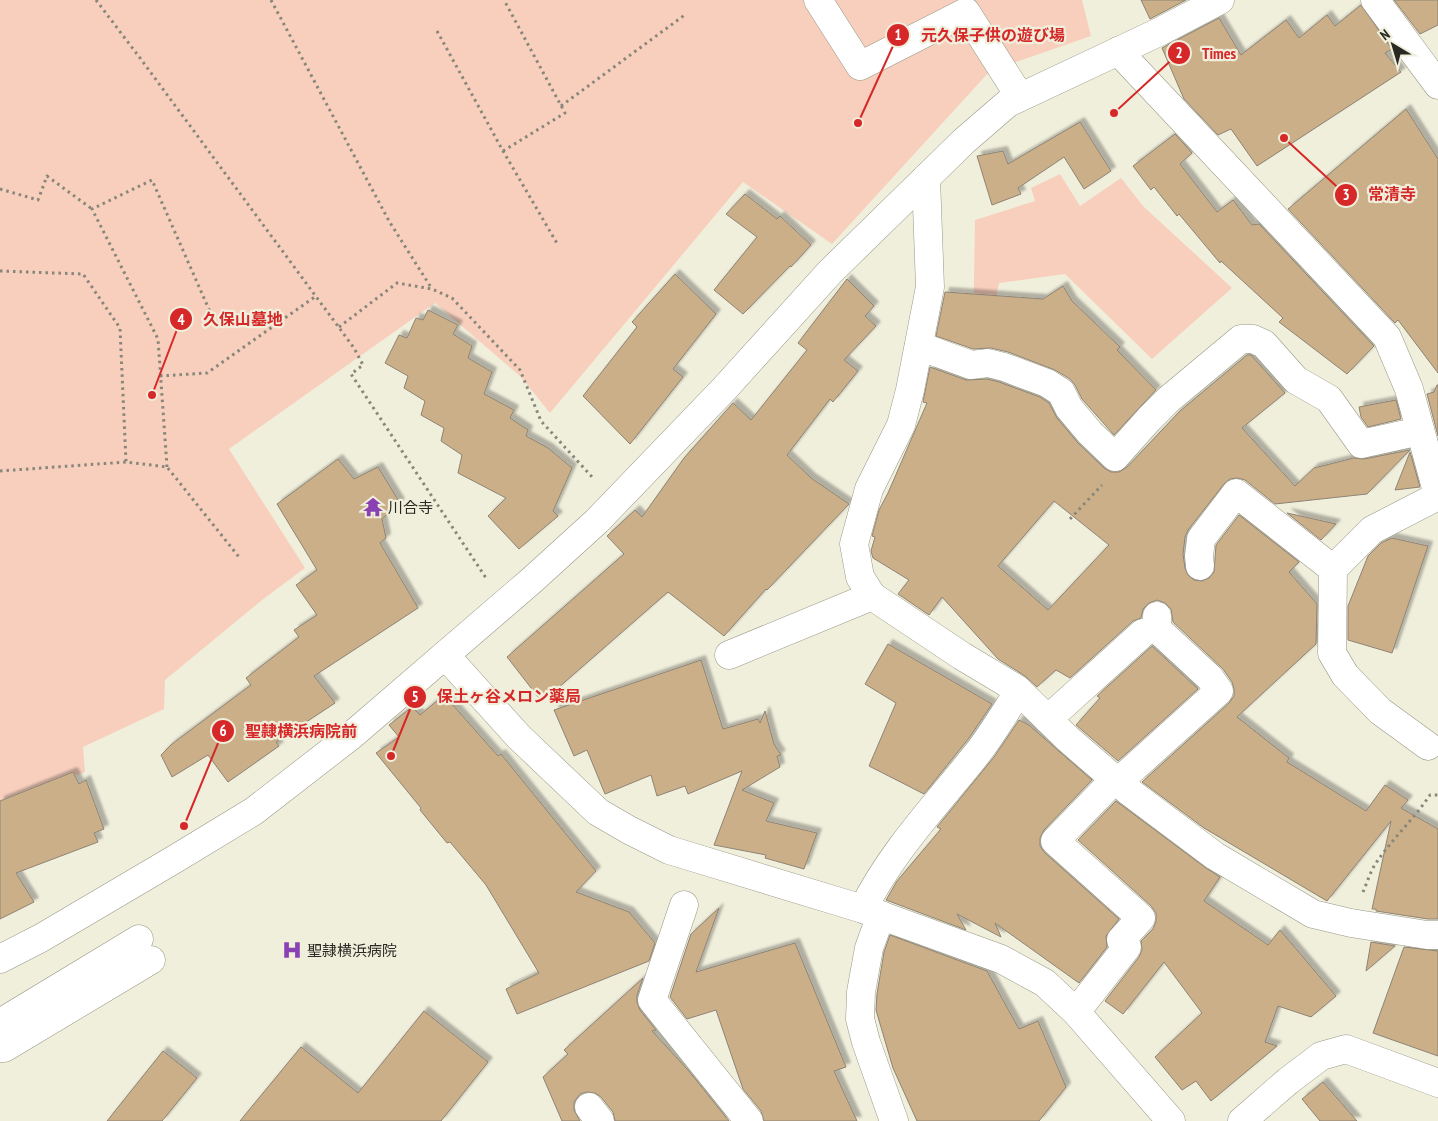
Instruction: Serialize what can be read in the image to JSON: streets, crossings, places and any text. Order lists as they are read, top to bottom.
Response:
{
  "places": {
    "other": [
      "Times",
      "元久保子供の遊び場",
      "常清寺",
      "久保山墓地",
      "保土ヶ谷メロン薬局",
      "聖隷横浜病院前"
    ],
    "temple": ["川合寺"],
    "hospital": ["聖隷横浜病院"]
  },
  "north": "top left"
}
